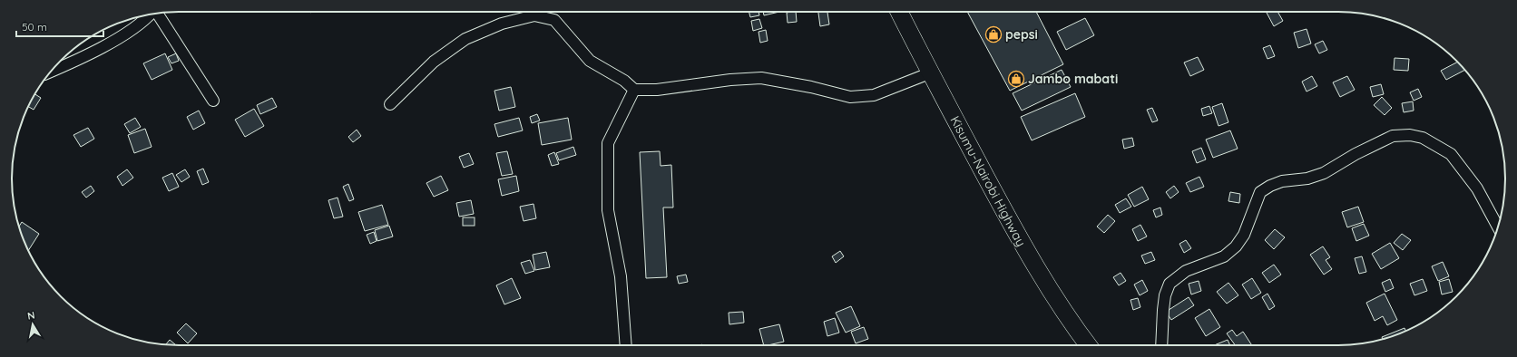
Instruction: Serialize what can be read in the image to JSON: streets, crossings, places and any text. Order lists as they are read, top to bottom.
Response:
{
  "streets": {
    "highway": ["Kisumu-Nairobi Highway"]
  },
  "places": {
    "shop": ["pepsi", "Jambo mabati"]
  },
  "scale_bar": "50 m",
  "north": "top"
}
